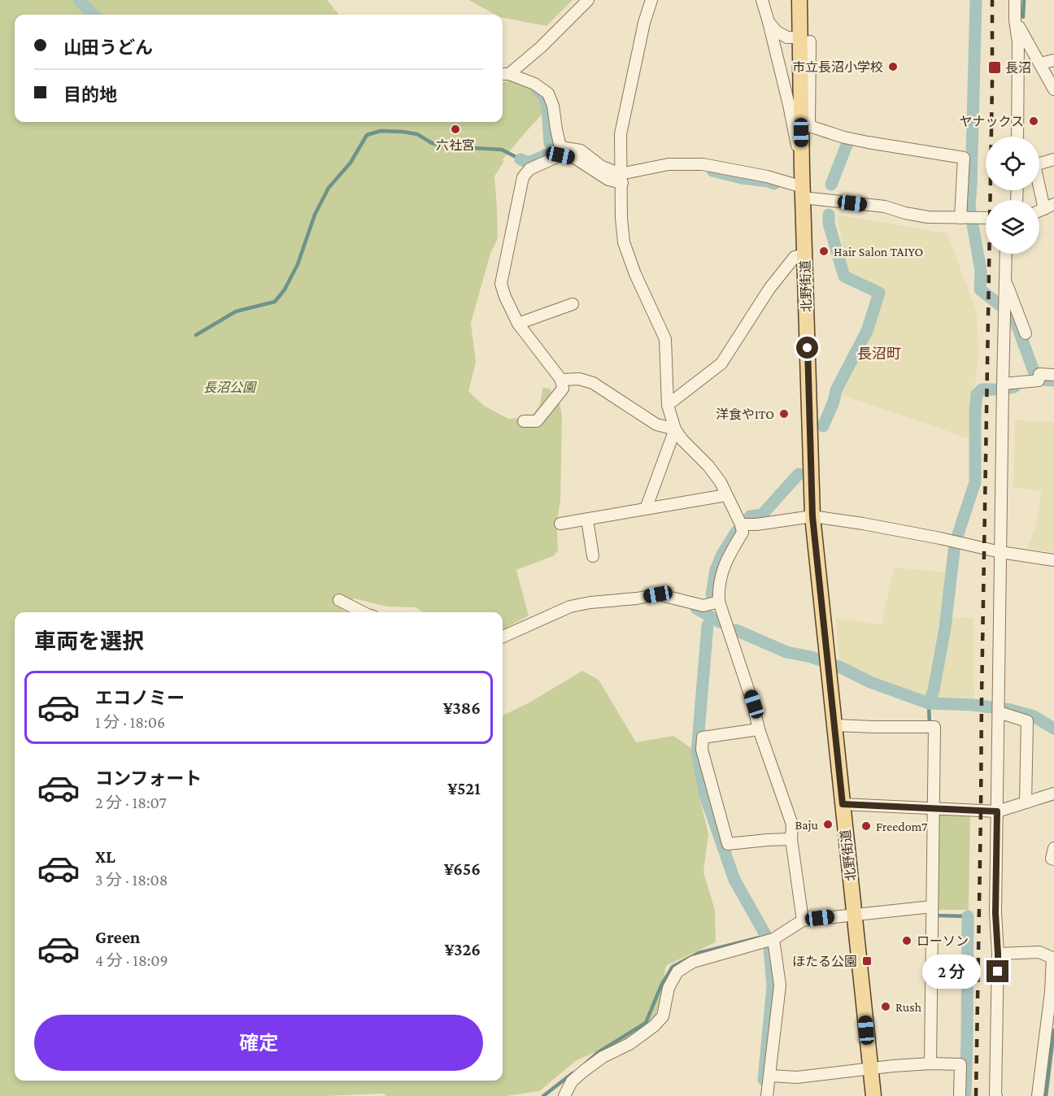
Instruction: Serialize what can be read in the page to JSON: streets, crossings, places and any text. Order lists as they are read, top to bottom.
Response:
{
  "streets": {
    "main road": ["北野街道"]
  },
  "districts": ["長沼町"],
  "parks": ["長沼公園"],
  "places": {
    "other": [
      "市立長沼小学校",
      "ヤナックス",
      "六社宮",
      "Hair Salon TAIYO",
      "洋食やITO",
      "Baju",
      "Freedom7",
      "ローソン",
      "Rush"
    ],
    "transit": ["長沼", "ほたる公園"]
  },
  "page": {
    "banner": ["山田うどん", "目的地"],
    "heading": "車両を選択",
    "list": [
      {
        "name": "エコノミー",
        "note": "1 分 · 18:06",
        "value": "¥386"
      },
      {
        "name": "コンフォート",
        "note": "2 分 · 18:07",
        "value": "¥521"
      },
      {
        "name": "XL",
        "note": "3 分 · 18:08",
        "value": "¥656"
      },
      {
        "name": "Green",
        "note": "4 分 · 18:09",
        "value": "¥326"
      }
    ],
    "bubble": "2 分",
    "buttons": "確定"
  }
}
